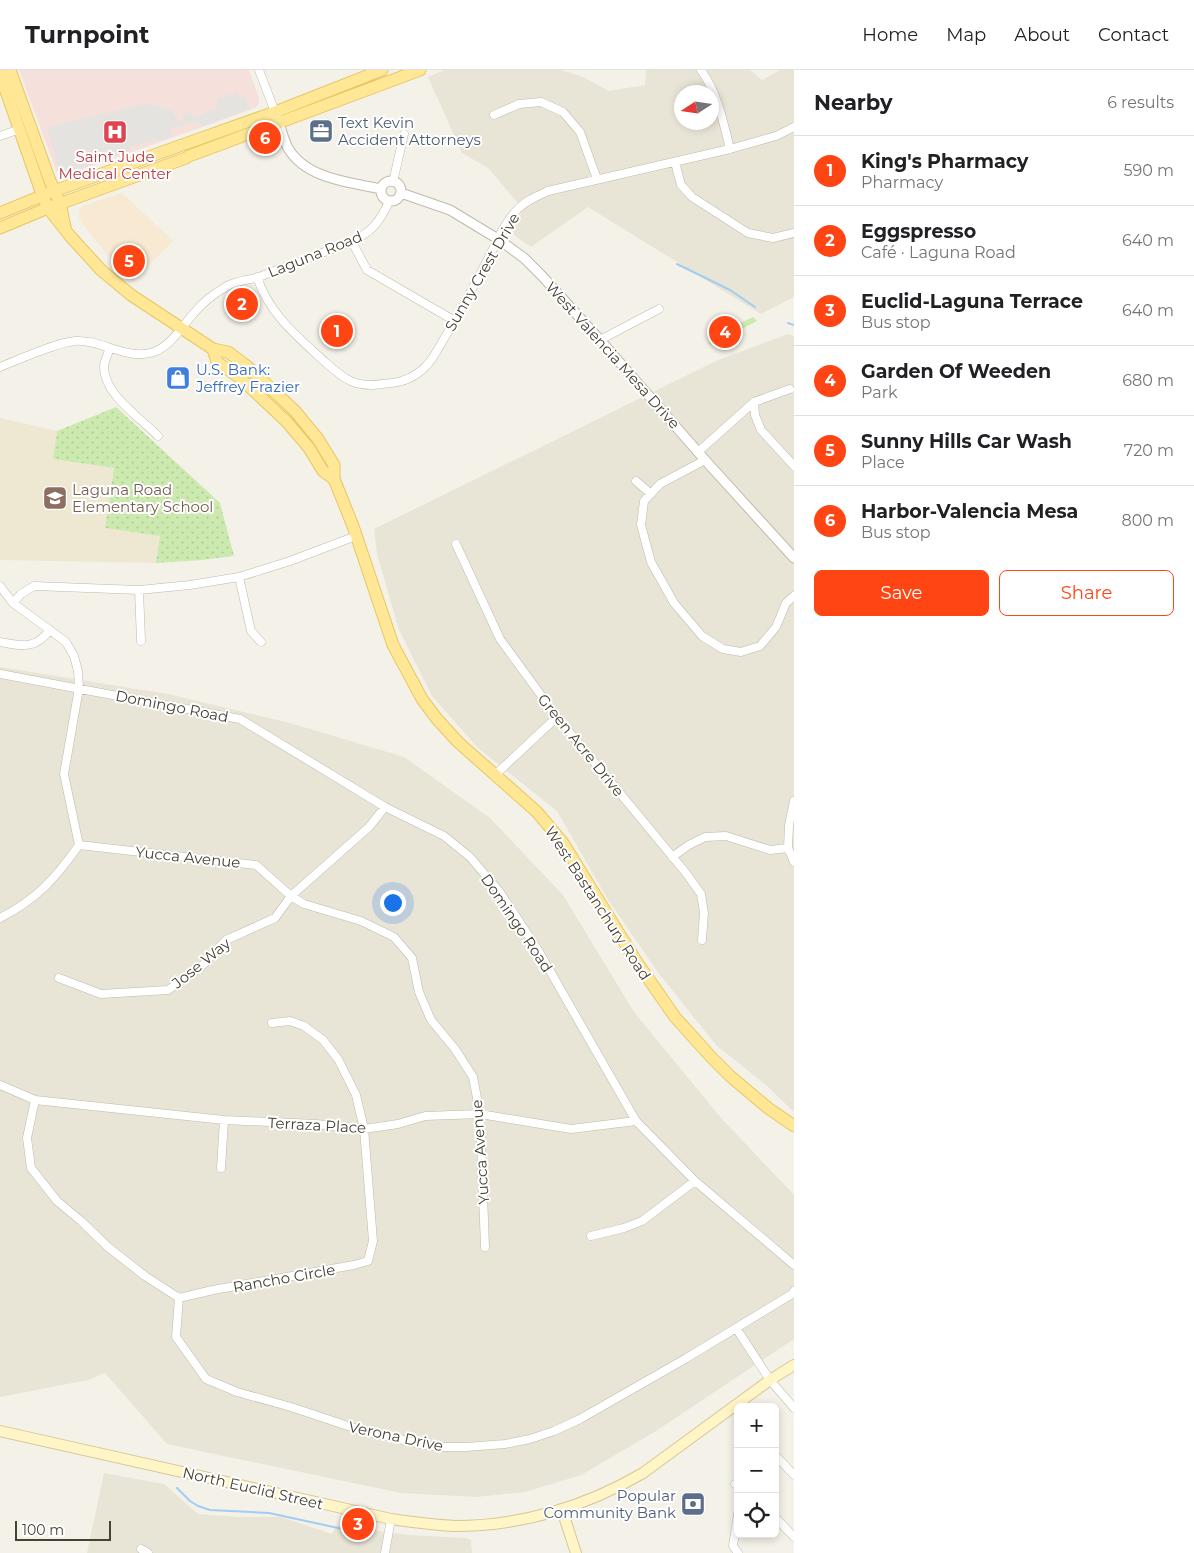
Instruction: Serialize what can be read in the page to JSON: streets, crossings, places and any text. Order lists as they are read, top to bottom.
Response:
{
  "streets": {
    "main road": ["West Bastanchury Road", "North Euclid Street"],
    "street": [
      "Laguna Road",
      "Sunny Crest Drive",
      "West Valencia Mesa Drive",
      "Domingo Road",
      "Green Acre Drive",
      "Yucca Avenue",
      "Jose Way",
      "Terraza Place",
      "Rancho Circle",
      "Verona Drive"
    ]
  },
  "crossings": [
    ["Laguna Road", "Sunny Crest Drive"],
    ["Laguna Road", "West Valencia Mesa Drive"],
    ["Laguna Road", "West Bastanchury Road"],
    ["Sunny Crest Drive", "West Valencia Mesa Drive"],
    ["Domingo Road", "Jose Way"],
    ["Domingo Road", "Terraza Place"],
    ["Yucca Avenue", "Jose Way"],
    ["Yucca Avenue", "Terraza Place"],
    ["Terraza Place", "Rancho Circle"],
    ["Rancho Circle", "Verona Drive"]
  ],
  "places": {
    "office": ["Text Kevin Accident Attorneys"],
    "hospital": ["Saint Jude Medical Center"],
    "shop": ["U.S. Bank: Jeffrey Frazier"],
    "school or university": ["Laguna Road Elementary School"],
    "bank": ["Popular Community Bank"]
  },
  "scale_bar": "100 m",
  "north": "left",
  "page": {
    "header": "Turnpoint",
    "nav": [
      "Home",
      "Map",
      "About",
      "Contact"
    ],
    "heading": ["Nearby", "6 results"],
    "pins": [
      "6",
      "5",
      "2",
      "1",
      "4",
      "3"
    ],
    "list": [
      {
        "mark": "1",
        "name": "King's Pharmacy",
        "note": "Pharmacy",
        "value": "590 m"
      },
      {
        "mark": "2",
        "name": "Eggspresso",
        "note": "Café · Laguna Road",
        "value": "640 m"
      },
      {
        "mark": "3",
        "name": "Euclid-Laguna Terrace",
        "note": "Bus stop",
        "value": "640 m"
      },
      {
        "mark": "4",
        "name": "Garden Of Weeden",
        "note": "Park",
        "value": "680 m"
      },
      {
        "mark": "5",
        "name": "Sunny Hills Car Wash",
        "note": "Place",
        "value": "720 m"
      },
      {
        "mark": "6",
        "name": "Harbor-Valencia Mesa",
        "note": "Bus stop",
        "value": "800 m"
      }
    ],
    "buttons": ["Save", "Share"],
    "map_buttons": ["+", "−"],
    "scale": "100 m"
  }
}
